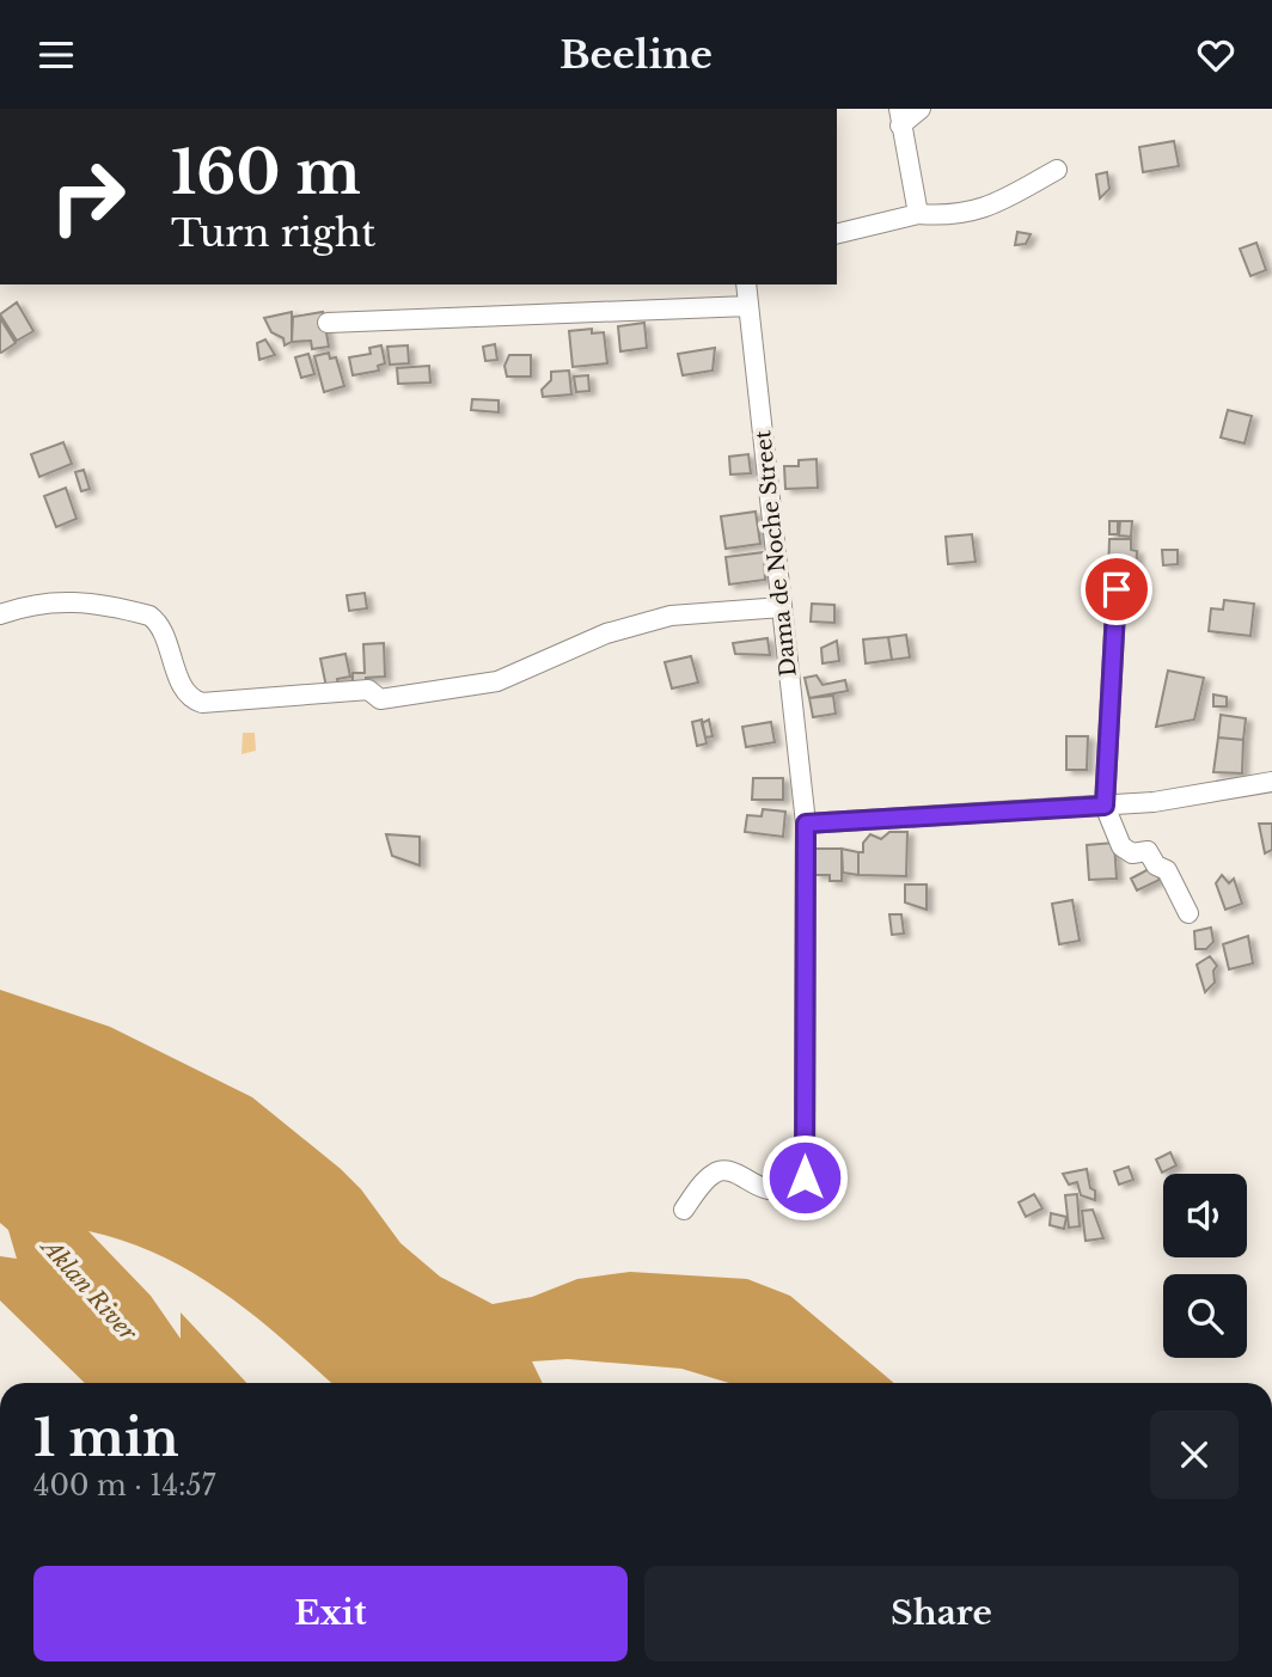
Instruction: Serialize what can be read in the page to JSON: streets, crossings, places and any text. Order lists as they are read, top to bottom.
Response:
{
  "streets": {
    "street": ["Dama de Noche Street"]
  },
  "water": ["Aklan River"],
  "page": {
    "header": "Beeline",
    "turn": ["160 m", "Turn right"],
    "heading": ["1 min", "400 m · 14:57"],
    "buttons": ["Exit", "Share"]
  }
}
